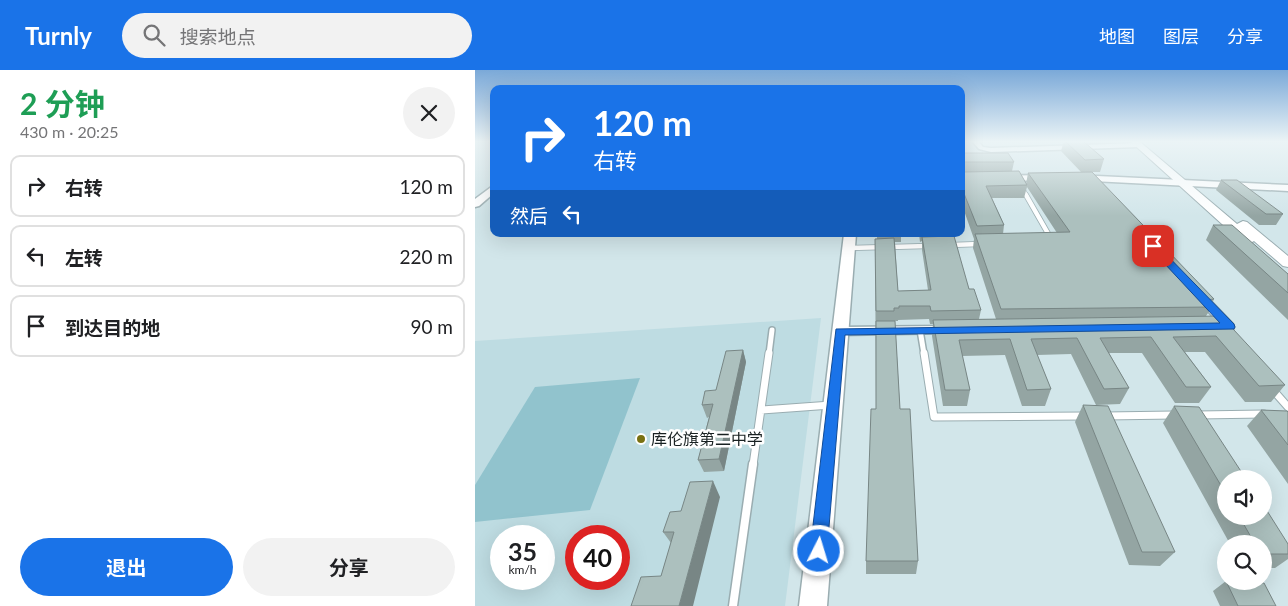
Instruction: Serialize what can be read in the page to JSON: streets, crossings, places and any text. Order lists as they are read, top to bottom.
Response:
{
  "places": ["库伦旗第二中学"],
  "page": {
    "header": "Turnly",
    "search": "搜索地点",
    "nav": ["地图", "图层", "分享"],
    "heading": ["2 分钟", "430 m · 20:25"],
    "turn": ["120 m", "右转"],
    "list": [
      {
        "name": "右转",
        "value": "120 m"
      },
      {
        "name": "左转",
        "value": "220 m"
      },
      {
        "name": "到达目的地",
        "value": "90 m"
      }
    ],
    "then": "然后",
    "speed": "35 km/h",
    "limit": "40",
    "buttons": ["退出", "分享"]
  }
}
